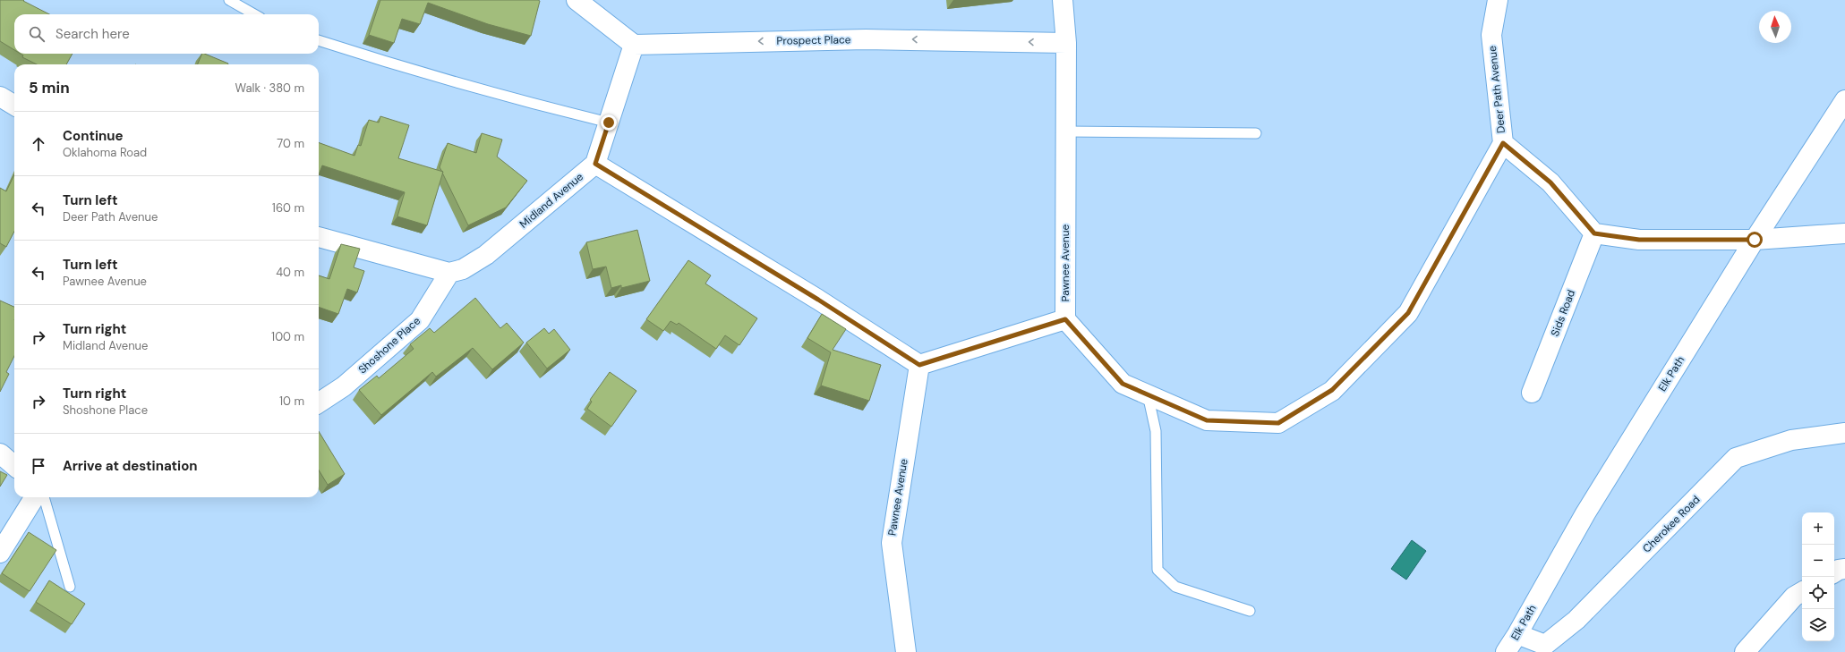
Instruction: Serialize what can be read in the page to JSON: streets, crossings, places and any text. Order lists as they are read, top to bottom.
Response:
{
  "streets": {
    "street": [
      "Prospect Place",
      "Deer Path Avenue",
      "Midland Avenue",
      "Pawnee Avenue",
      "Sids Road",
      "Shoshone Place",
      "Elk Path",
      "Cherokee Road"
    ]
  },
  "crossings": [
    ["Prospect Place", "Pawnee Avenue"],
    ["Deer Path Avenue", "Pawnee Avenue"],
    ["Midland Avenue", "Shoshone Place"],
    ["Elk Path", "Cherokee Road"]
  ],
  "one_way": ["Prospect Place"],
  "north": "top",
  "page": {
    "search": "Search here",
    "heading": ["5 min", "Walk · 380 m"],
    "list": [
      ["Continue", "Oklahoma Road", "70 m"],
      ["Turn left", "Deer Path Avenue", "160 m"],
      ["Turn left", "Pawnee Avenue", "40 m"],
      ["Turn right", "Midland Avenue", "100 m"],
      ["Turn right", "Shoshone Place", "10 m"],
      "Arrive at destination"
    ],
    "map_buttons": ["+", "−"]
  }
}
